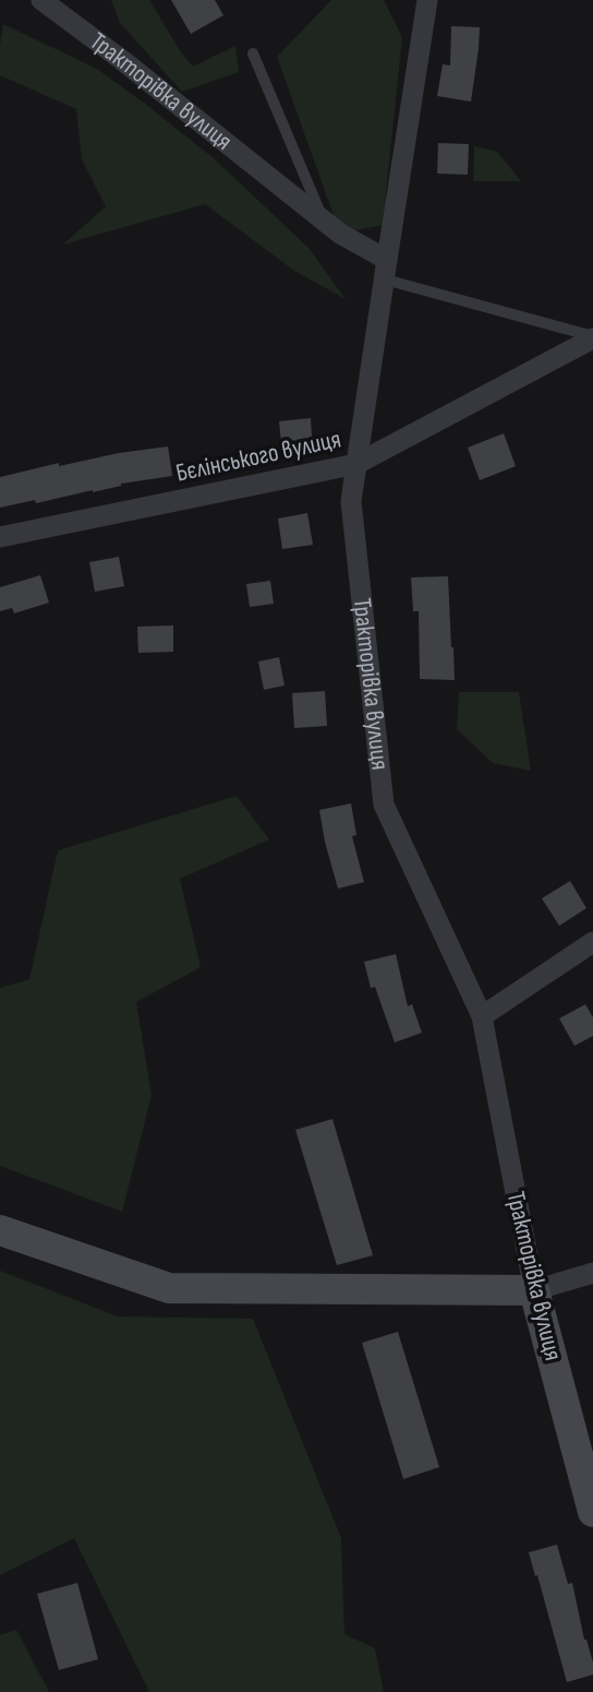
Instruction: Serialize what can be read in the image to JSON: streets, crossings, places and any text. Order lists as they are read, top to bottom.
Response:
{
  "streets": {
    "main road": ["Тракторівка вулиця"],
    "street": ["Бєлінського вулиця"]
  },
  "crossings": [
    ["Тракторівка вулиця", "Бєлінського вулиця"]
  ]
}
